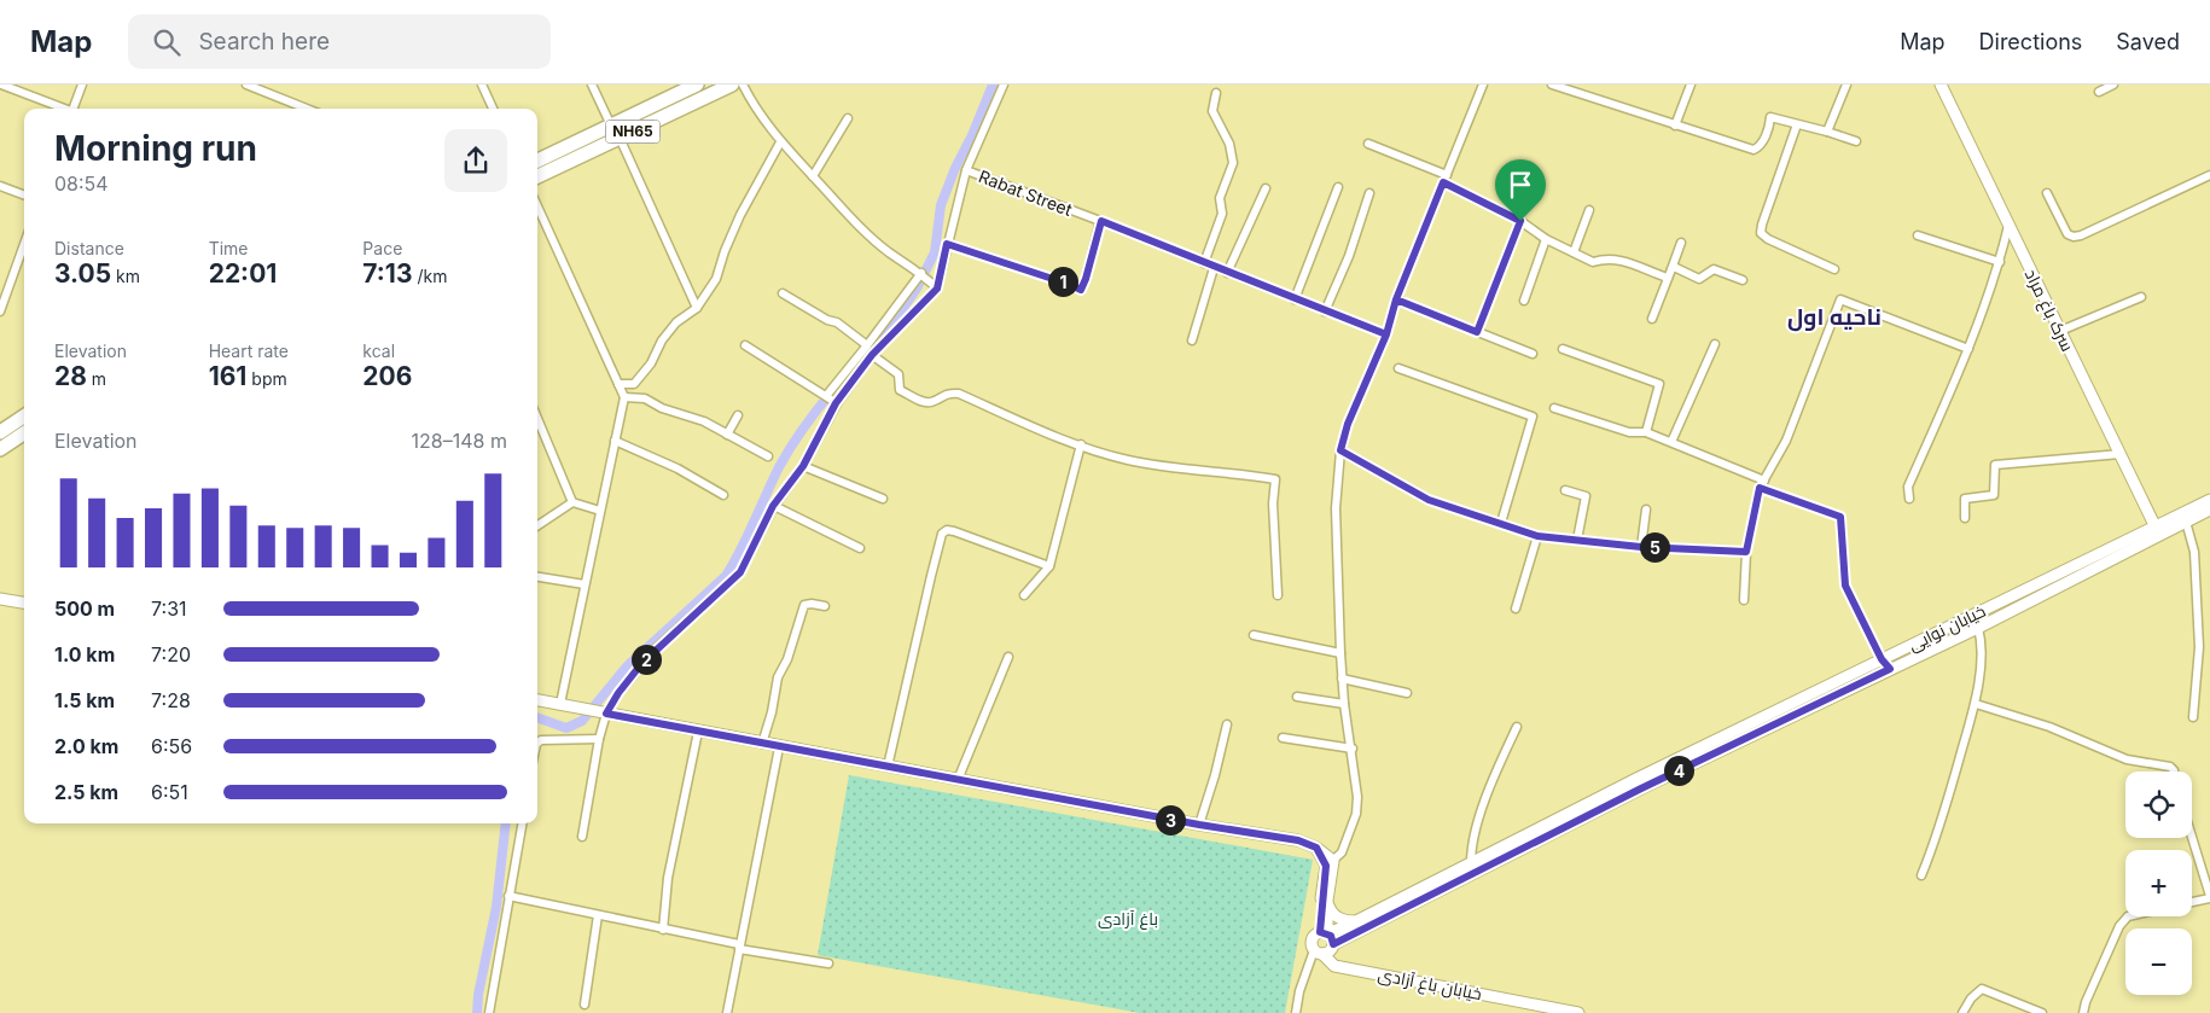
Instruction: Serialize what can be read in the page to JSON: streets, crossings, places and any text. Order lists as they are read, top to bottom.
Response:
{
  "streets": {
    "highway": ["NH65"],
    "street": [
      "Rabat Street",
      "سرک باغ مراد",
      "خیابان نوایی",
      "خیابان باغ آزادی"
    ]
  },
  "crossings": [
    ["سرک باغ مراد", "خیابان نوایی"]
  ],
  "districts": ["ناحیه اول"],
  "parks": ["باغ آزادی"],
  "page": {
    "header": "Map",
    "search": "Search here",
    "nav": ["Map", "Directions", "Saved"],
    "heading": ["Morning run", "08:54"],
    "stats": [
      ["Distance", "3.05 km"],
      ["Time", "22:01"],
      ["Pace", "7:13 /km"],
      ["Elevation", "28 m"],
      ["Heart rate", "161 bpm"],
      ["kcal", "206"]
    ],
    "pins": [
      "1",
      "5",
      "2",
      "4",
      "3"
    ],
    "chart": ["Elevation", "128–148 m"],
    "list": [
      {
        "name": "500 m",
        "note": "7:31"
      },
      {
        "name": "1.0 km",
        "note": "7:20"
      },
      {
        "name": "1.5 km",
        "note": "7:28"
      },
      {
        "name": "2.0 km",
        "note": "6:56"
      },
      {
        "name": "2.5 km",
        "note": "6:51"
      }
    ],
    "map_buttons": ["+", "−"]
  }
}
